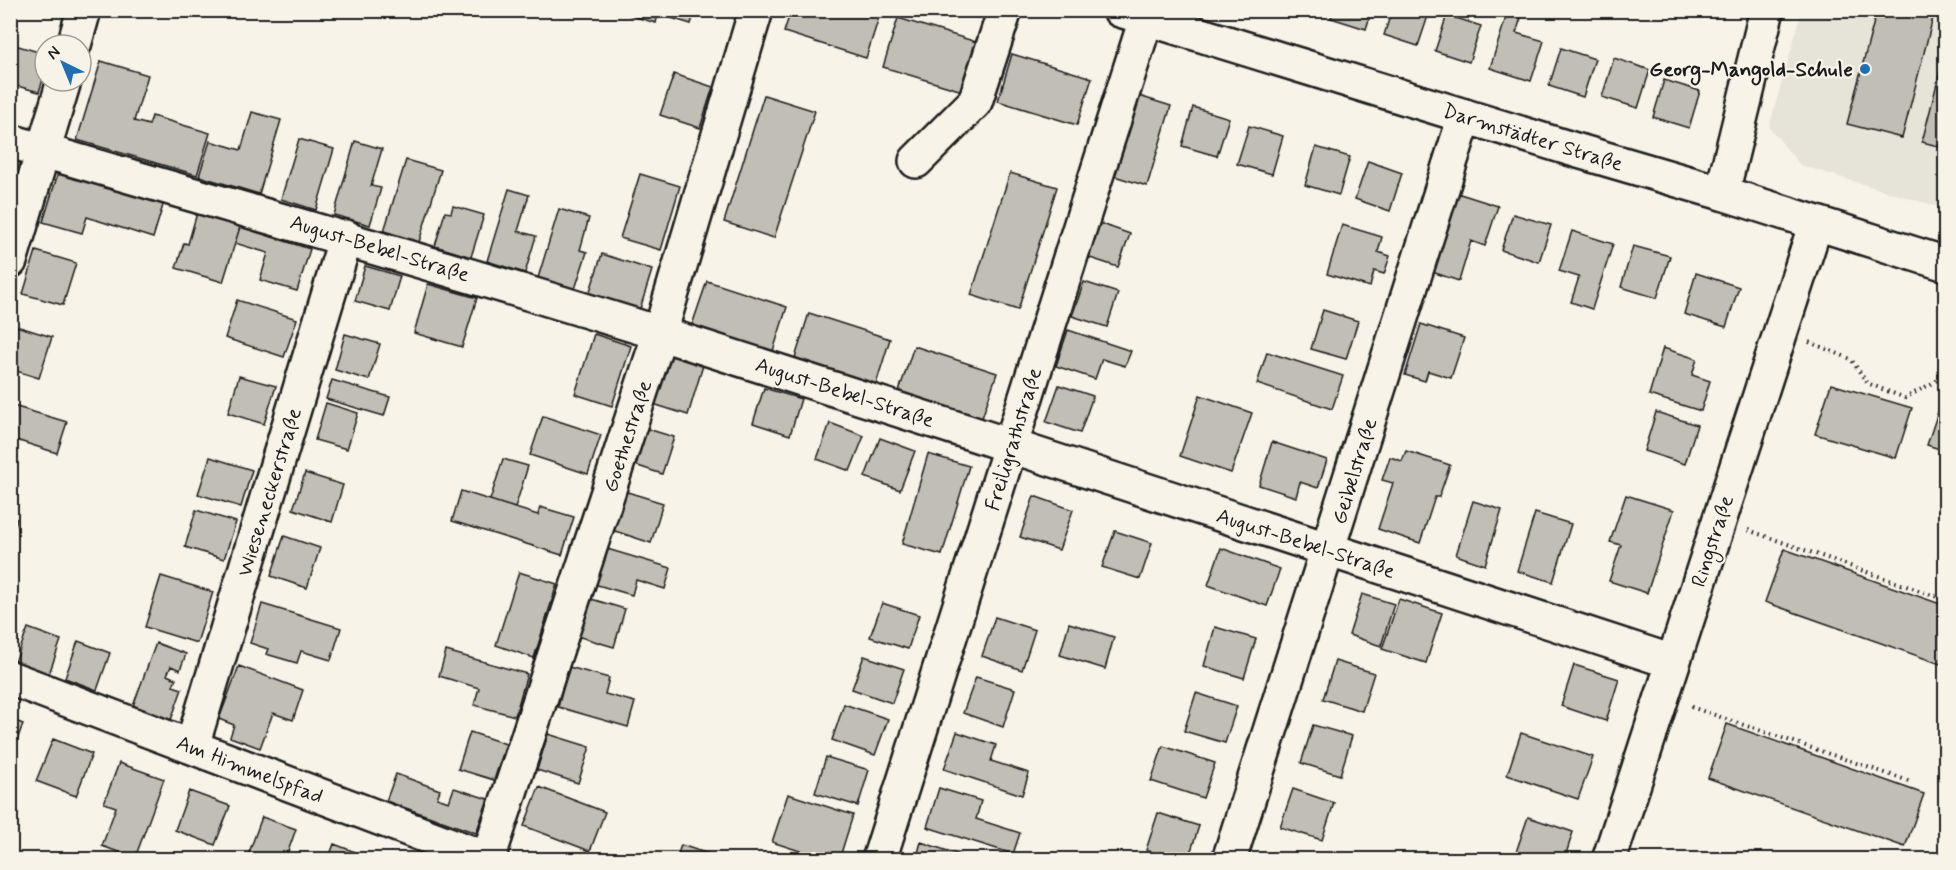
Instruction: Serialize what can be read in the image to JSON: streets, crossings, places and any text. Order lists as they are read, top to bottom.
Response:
{
  "streets": {
    "street": [
      "Darmstädter Straße",
      "August-Bebel-Straße",
      "Goethestraße",
      "Freiligrathstraße",
      "Geibelstraße",
      "Wieseneckerstraße",
      "Ringstraße",
      "Am Himmelspfad"
    ]
  },
  "crossings": [
    ["Darmstädter Straße", "Freiligrathstraße"],
    ["Darmstädter Straße", "Geibelstraße"],
    ["Darmstädter Straße", "Ringstraße"],
    ["August-Bebel-Straße", "Goethestraße"],
    ["August-Bebel-Straße", "Freiligrathstraße"],
    ["August-Bebel-Straße", "Geibelstraße"],
    ["August-Bebel-Straße", "Wieseneckerstraße"],
    ["August-Bebel-Straße", "Ringstraße"],
    ["Goethestraße", "Am Himmelspfad"],
    ["Wieseneckerstraße", "Am Himmelspfad"]
  ],
  "places": ["Georg-Mangold-Schule"],
  "north": "top left"
}
